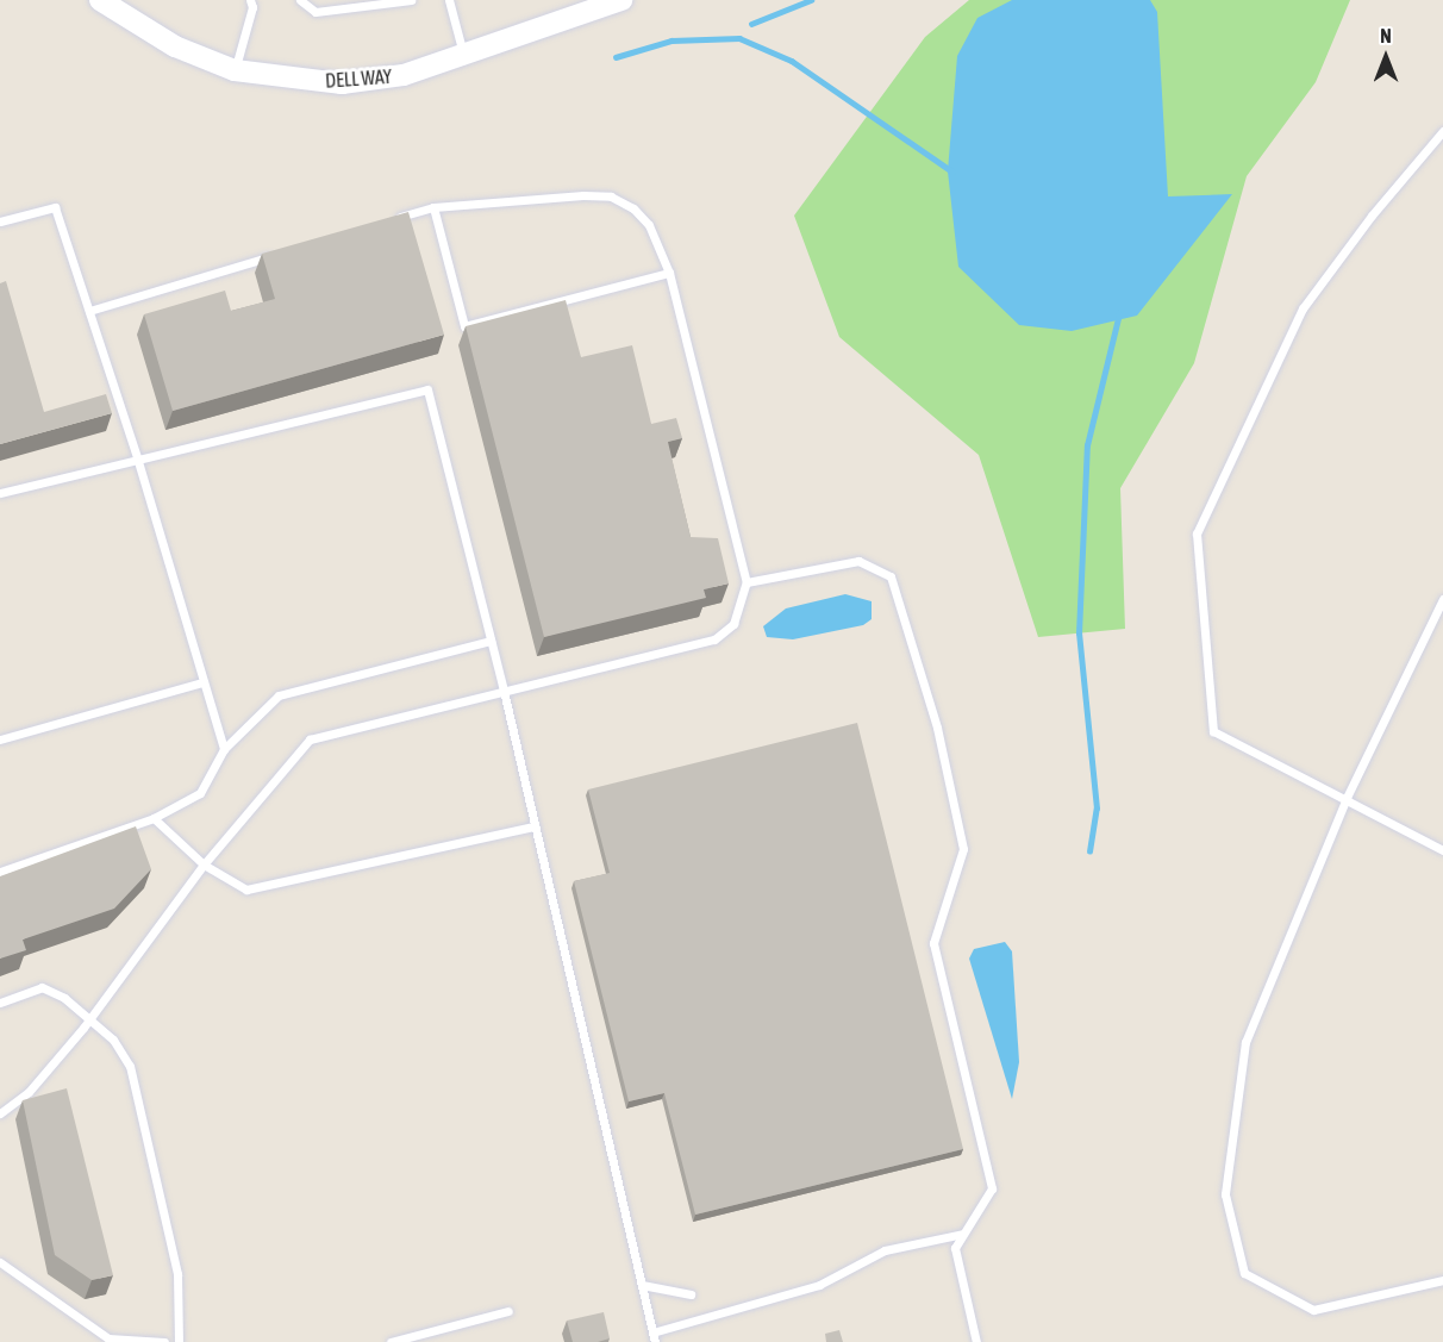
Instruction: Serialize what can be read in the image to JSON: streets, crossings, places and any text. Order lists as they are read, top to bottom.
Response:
{
  "streets": {
    "street": ["DELL WAY"]
  },
  "north": "top"
}
